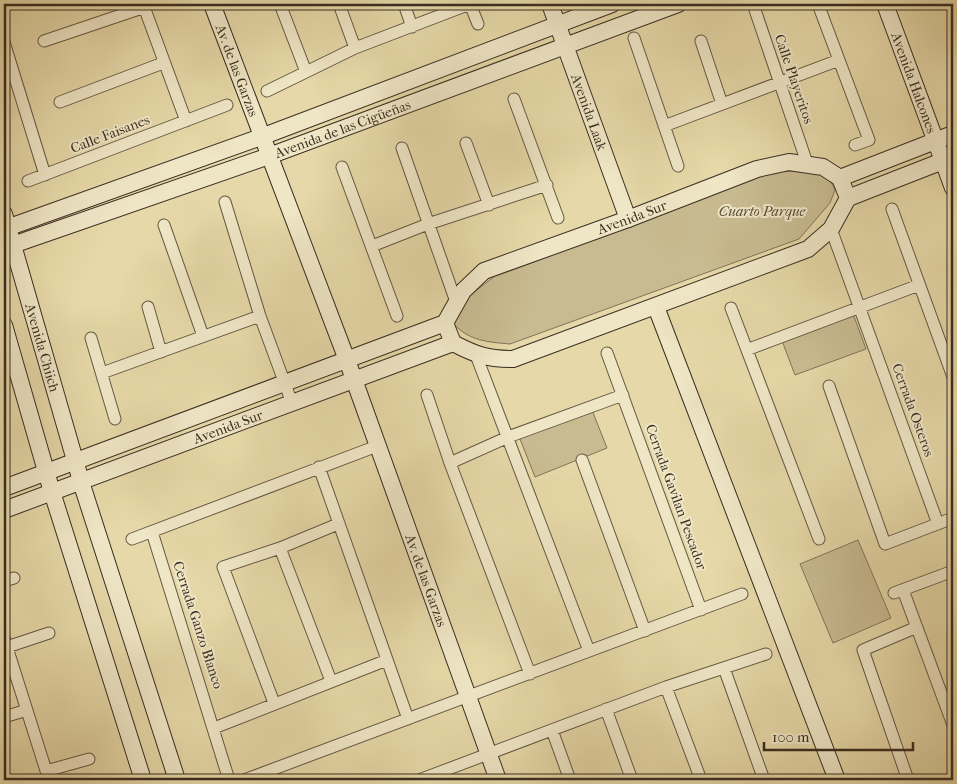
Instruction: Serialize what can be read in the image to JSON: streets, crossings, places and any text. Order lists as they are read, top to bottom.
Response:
{
  "streets": {
    "main road": [
      "Av. de las Garzas",
      "Avenida Halcones",
      "Avenida Laak",
      "Avenida de las Cigüeñas",
      "Avenida Sur",
      "Avenida Chiich"
    ],
    "street": [
      "Calle Playeritos",
      "Calle Faisanes",
      "Cerrada Osteros",
      "Cerrada Gavilan Pescador",
      "Cerrada Ganzo Blanco"
    ]
  },
  "crossings": [
    ["Av. de las Garzas", "Avenida de las Cigüeñas"],
    ["Av. de las Garzas", "Avenida Sur"],
    ["Calle Playeritos", "Avenida Sur"],
    ["Avenida Laak", "Avenida de las Cigüeñas"],
    ["Avenida Laak", "Avenida Sur"],
    ["Avenida de las Cigüeñas", "Avenida Chiich"],
    ["Avenida Sur", "Avenida Chiich"]
  ],
  "parks": ["Cuarto Parque"],
  "scale_bar": "100 m"
}
